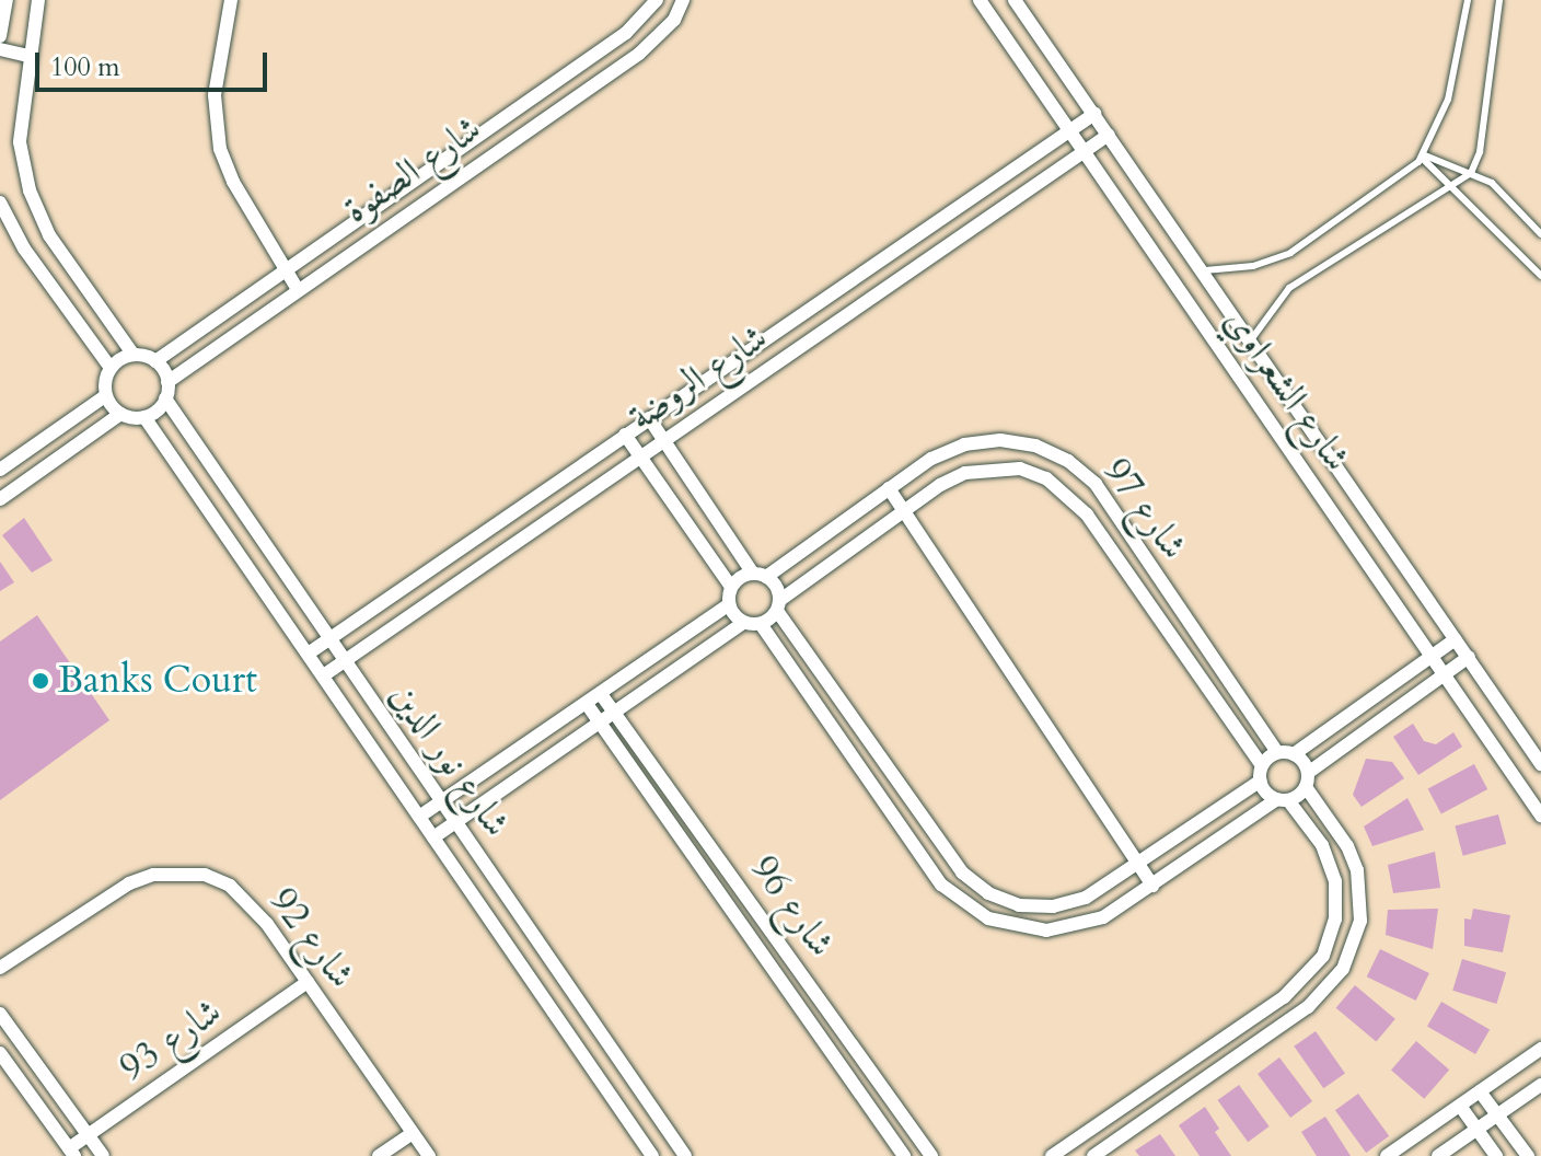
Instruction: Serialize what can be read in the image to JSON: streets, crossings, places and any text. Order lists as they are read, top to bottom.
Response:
{
  "streets": {
    "street": [
      "شارع الصفوة",
      "شارع الروضة",
      "شارع الشعراوي",
      "شارع 97",
      "شارع نور الدين",
      "شارع 96",
      "شارع 92",
      "شارع 93"
    ]
  },
  "crossings": [
    ["شارع الصفوة", "شارع نور الدين"],
    ["شارع الروضة", "شارع الشعراوي"],
    ["شارع الروضة", "شارع نور الدين"],
    ["شارع 92", "شارع 93"]
  ],
  "places": ["Banks Court"],
  "scale_bar": "100 m"
}
